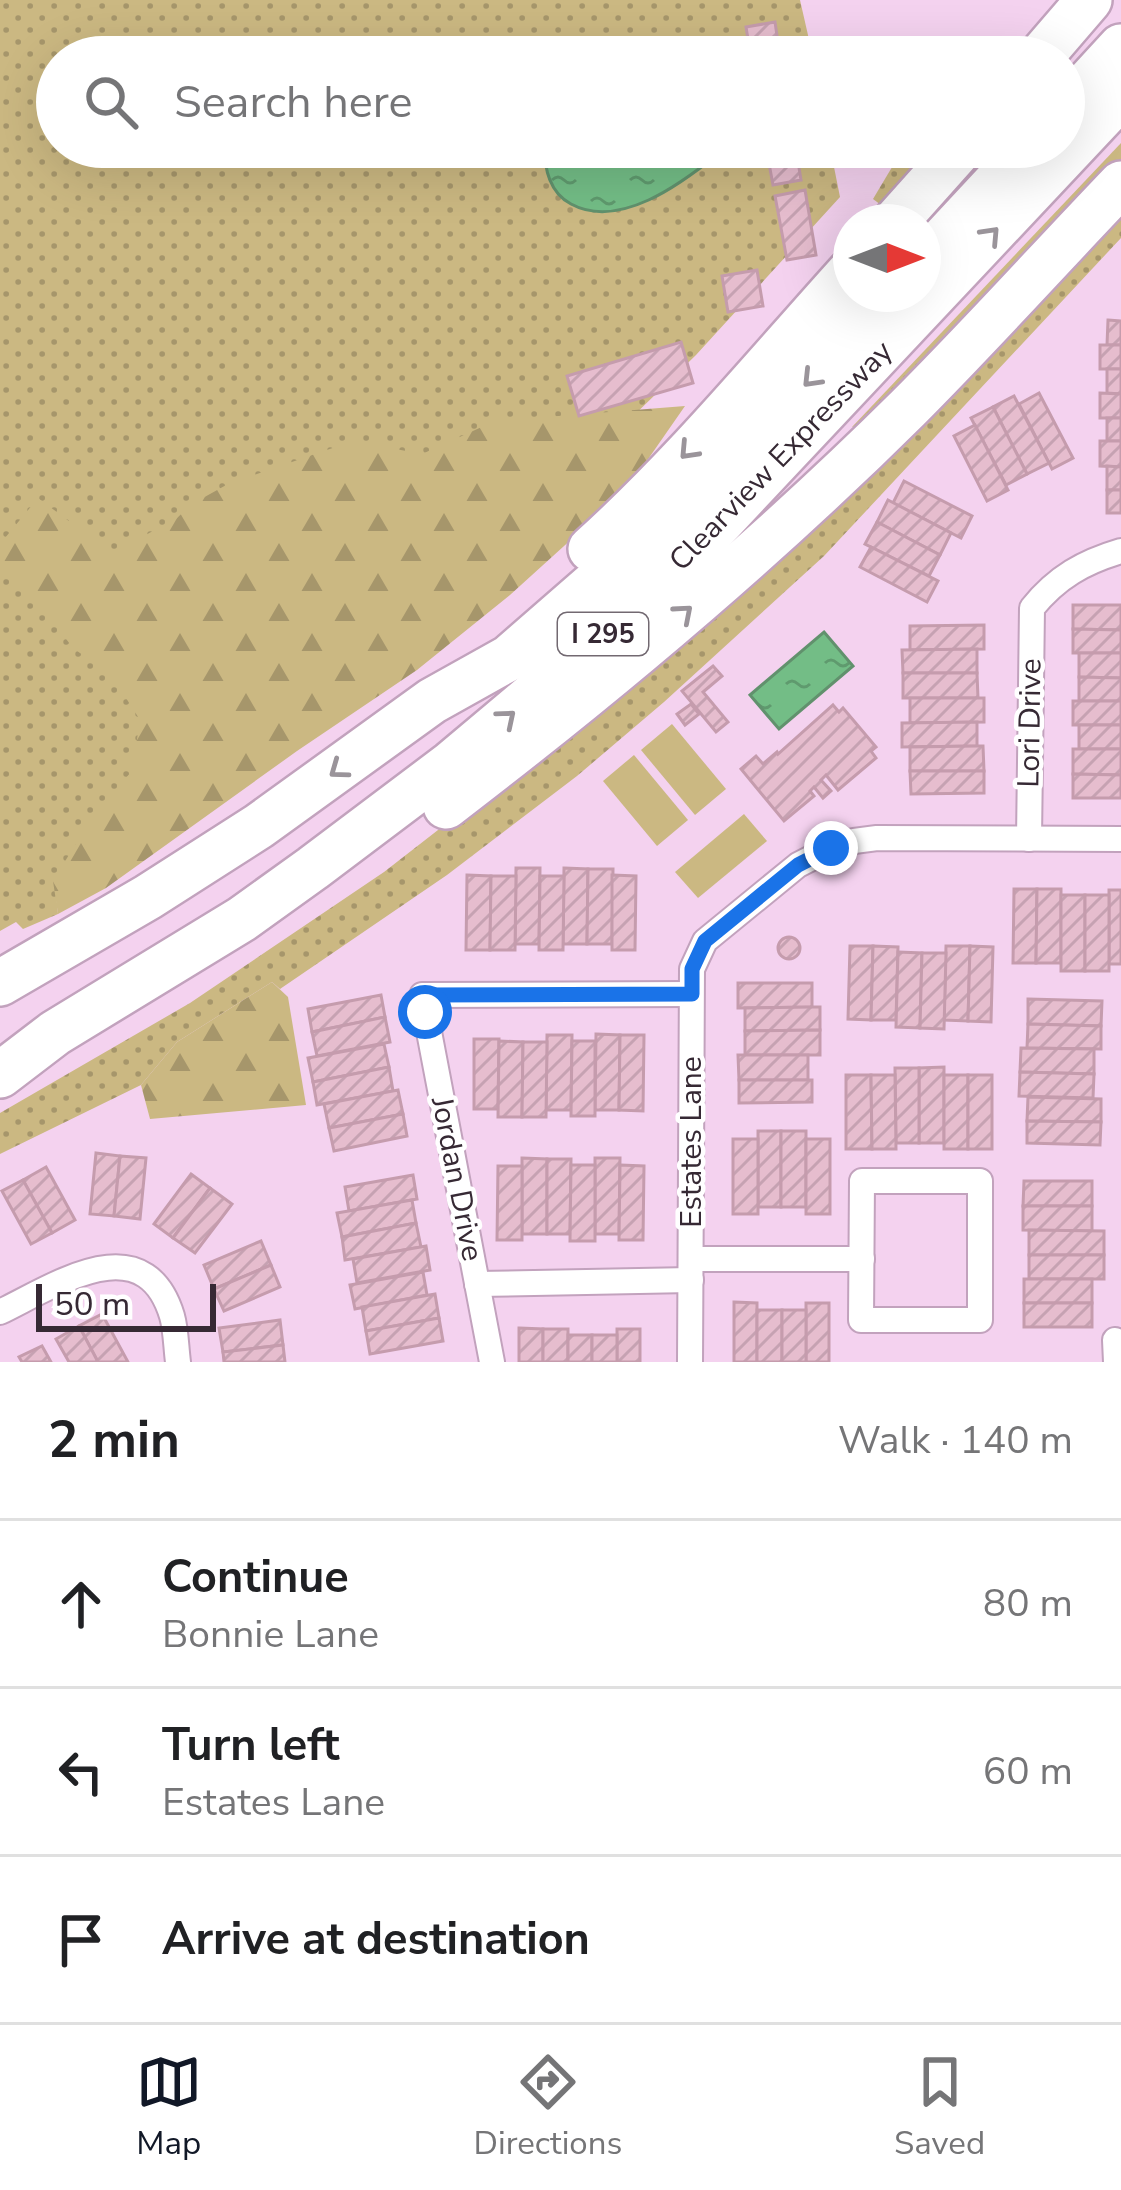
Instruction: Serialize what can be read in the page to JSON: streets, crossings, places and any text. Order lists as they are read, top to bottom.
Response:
{
  "streets": {
    "highway": ["Clearview Expressway", "I 295"],
    "street": ["Lori Drive", "Estates Lane", "Jordan Drive"]
  },
  "crossings": [
    ["Lori Drive", "Estates Lane"],
    ["Estates Lane", "Jordan Drive"]
  ],
  "scale_bar": "50 m",
  "north": "right",
  "page": {
    "search": "Search here",
    "scale": "50 m",
    "heading": ["2 min", "Walk · 140 m"],
    "list": [
      ["Continue", "Bonnie Lane", "80 m"],
      ["Turn left", "Estates Lane", "60 m"],
      "Arrive at destination"
    ],
    "nav": ["Map", "Directions", "Saved"]
  }
}
